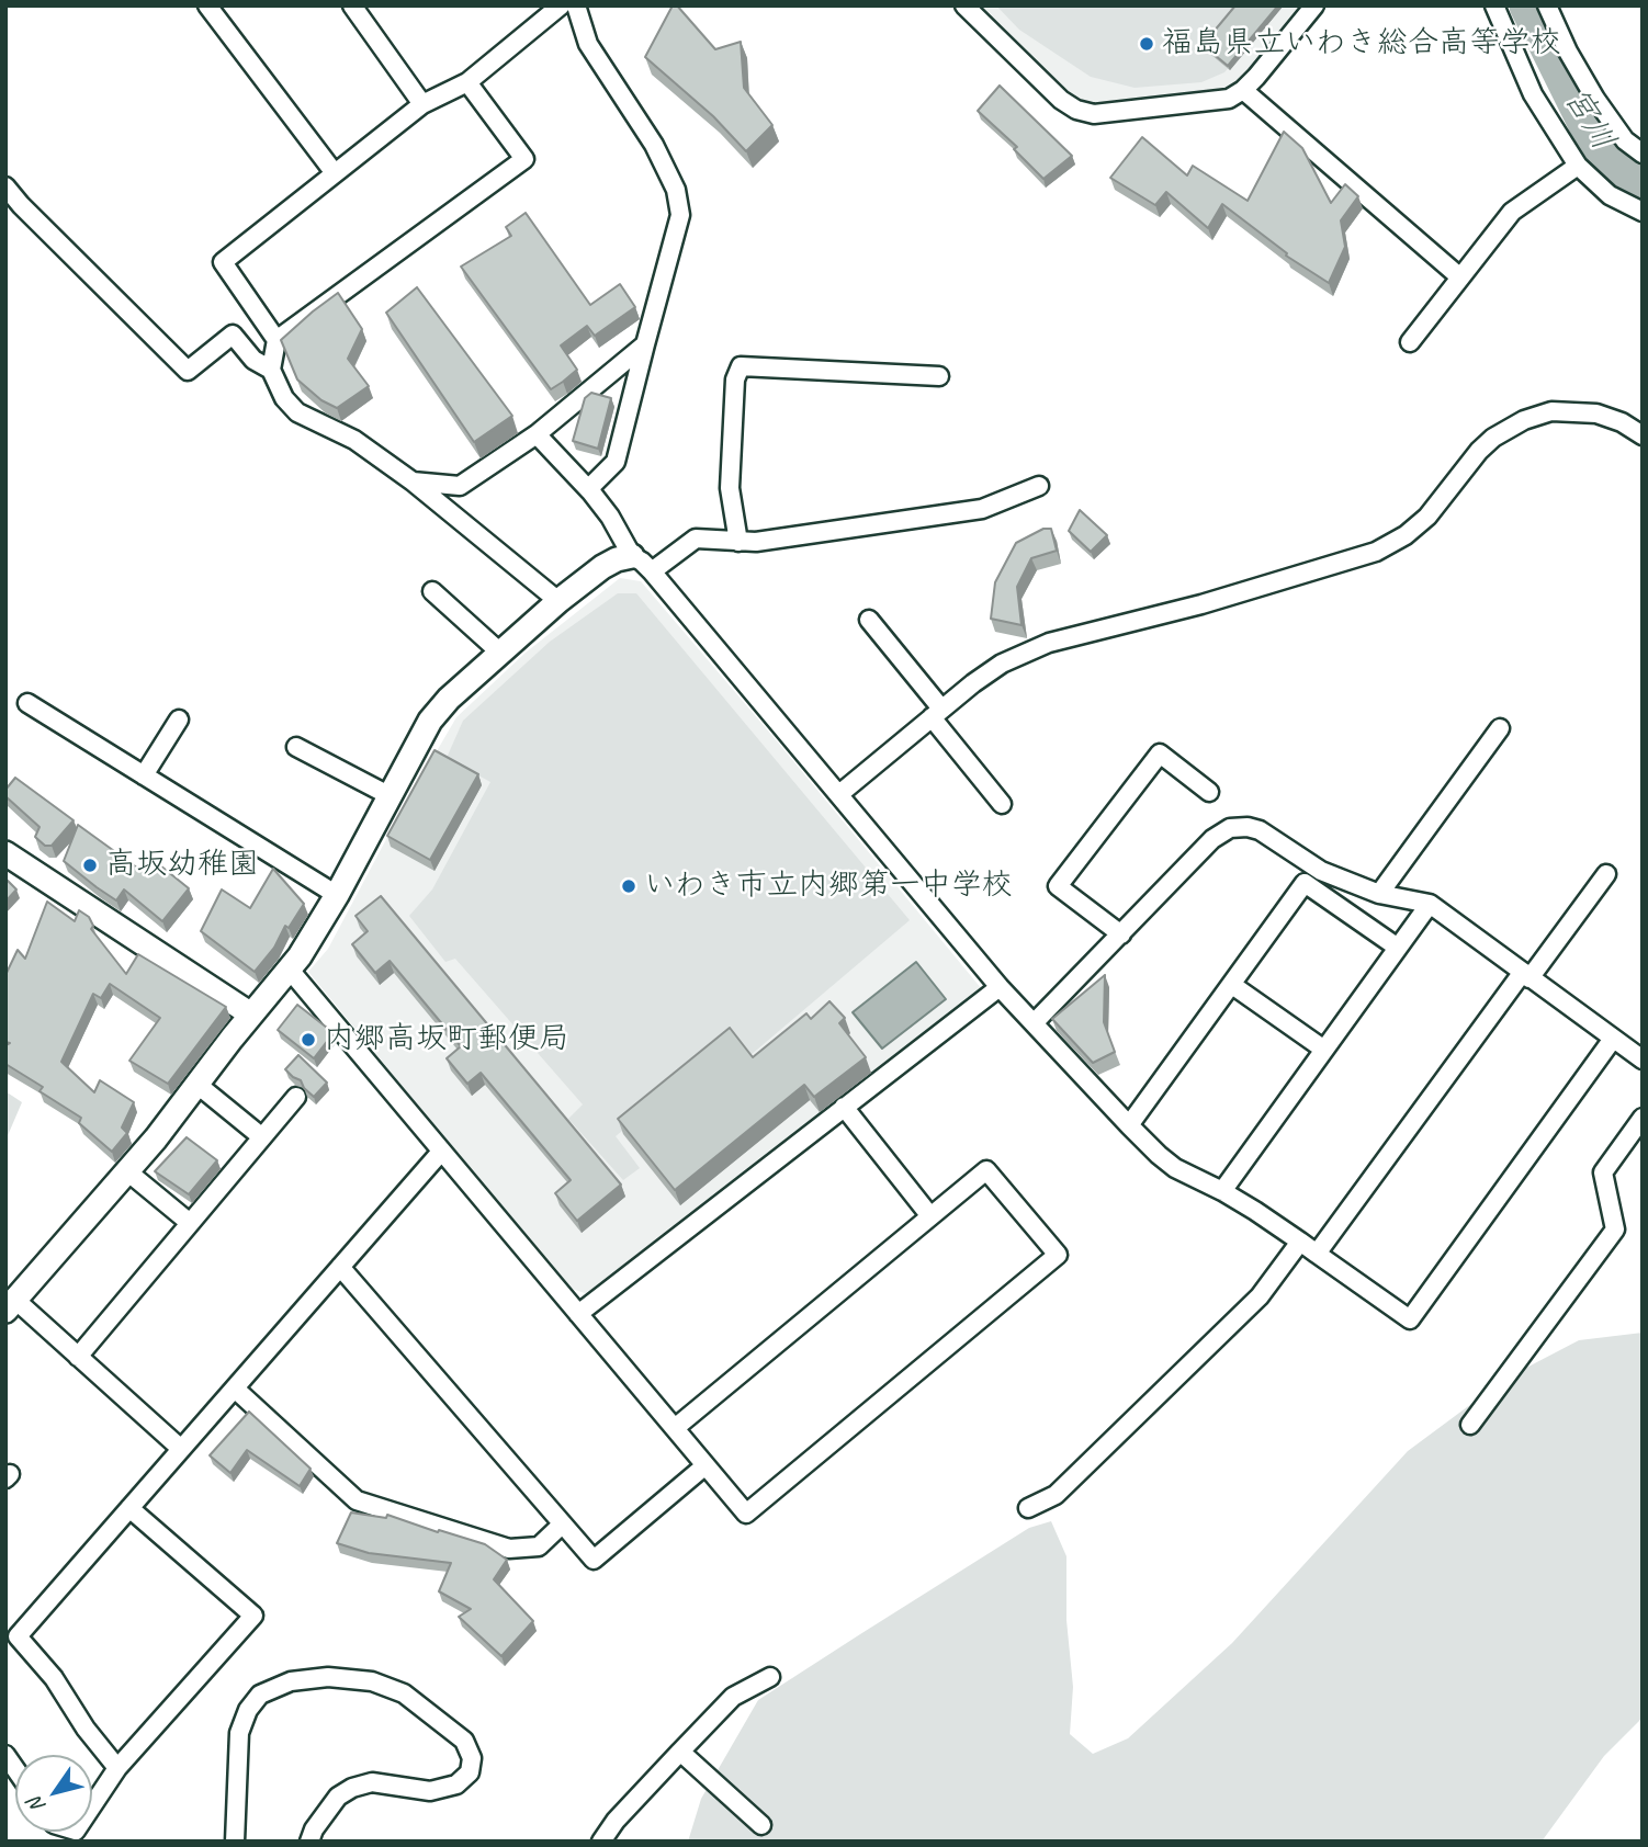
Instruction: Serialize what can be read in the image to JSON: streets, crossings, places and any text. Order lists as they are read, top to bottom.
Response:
{
  "water": ["宮川"],
  "places": [
    "福島県立いわき総合高等学校",
    "高坂幼稚園",
    "いわき市立内郷第一中学校",
    "内郷高坂町郵便局"
  ],
  "north": "bottom left"
}
